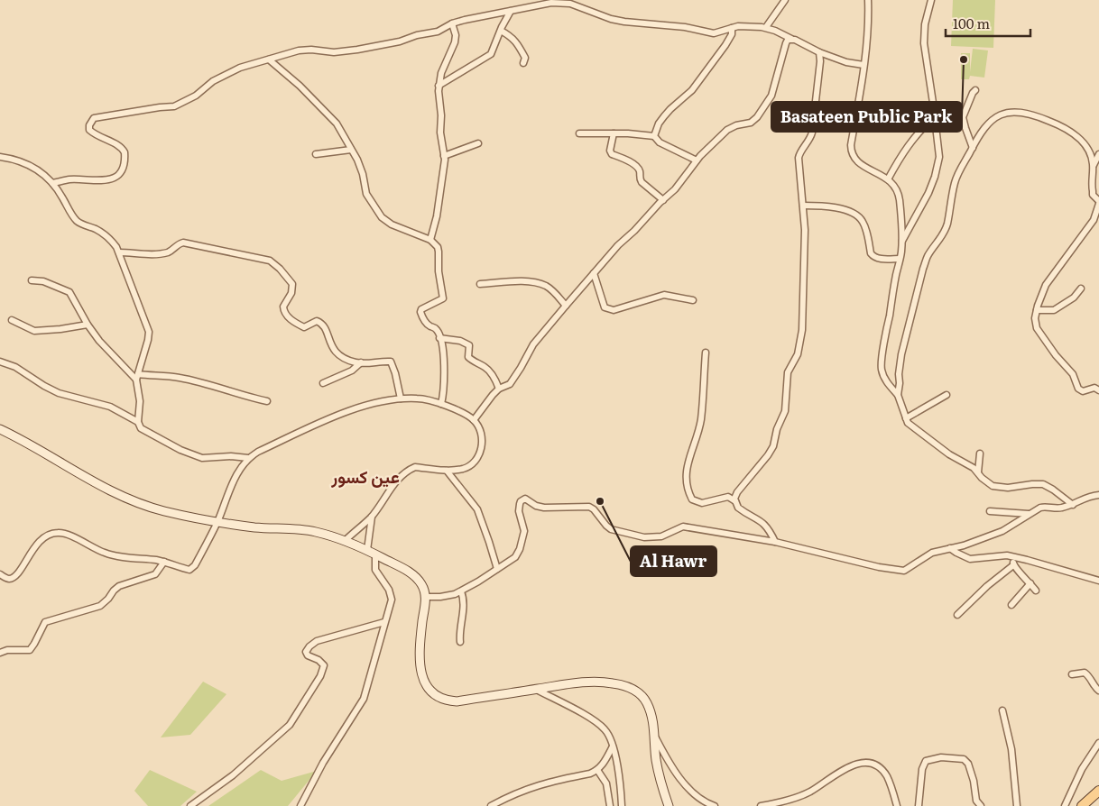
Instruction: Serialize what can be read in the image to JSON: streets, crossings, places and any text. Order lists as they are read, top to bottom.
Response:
{
  "districts": ["عين كسور"],
  "places": ["Basateen Public Park", "Al Hawr"],
  "scale_bar": "100 m"
}
